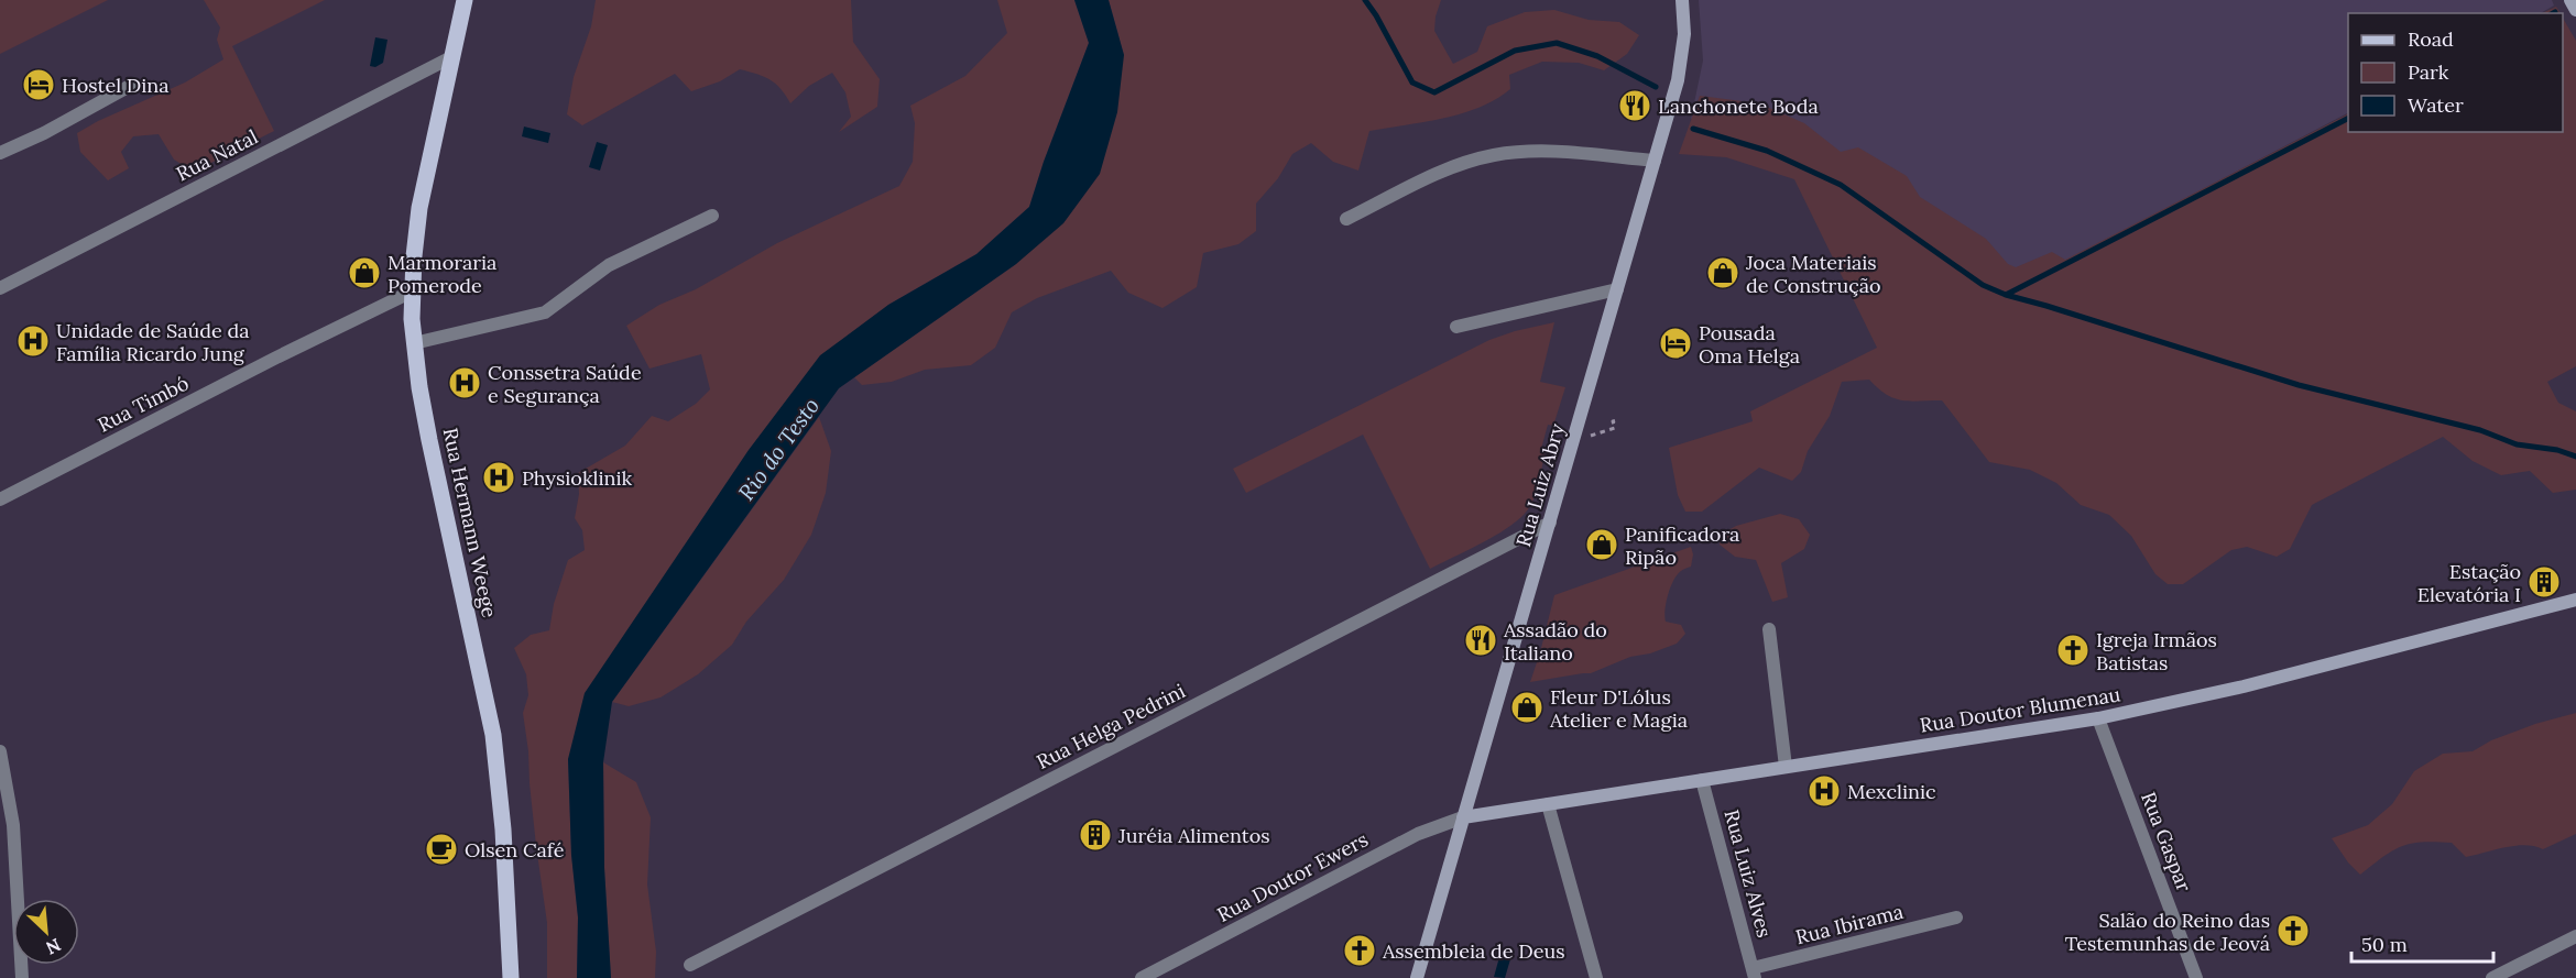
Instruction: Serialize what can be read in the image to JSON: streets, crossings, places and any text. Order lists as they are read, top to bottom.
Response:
{
  "streets": {
    "main road": ["Rua Hermann Weege"],
    "street": [
      "Rua Natal",
      "Rua Timbó",
      "Rua Luiz Abry",
      "Rua Doutor Blumenau",
      "Rua Helga Pedrini",
      "Rua Gaspar",
      "Rua Luiz Alves",
      "Rua Doutor Ewers",
      "Rua Ibirama"
    ]
  },
  "crossings": [
    ["Rua Natal", "Rua Hermann Weege"],
    ["Rua Timbó", "Rua Hermann Weege"],
    ["Rua Luiz Abry", "Rua Doutor Blumenau"],
    ["Rua Luiz Abry", "Rua Helga Pedrini"],
    ["Rua Luiz Abry", "Rua Doutor Ewers"],
    ["Rua Doutor Blumenau", "Rua Gaspar"],
    ["Rua Doutor Blumenau", "Rua Luiz Alves"],
    ["Rua Doutor Blumenau", "Rua Doutor Ewers"],
    ["Rua Luiz Alves", "Rua Ibirama"]
  ],
  "water": ["Rio do Testo"],
  "places": {
    "hotel": ["Hostel Dina", "Pousada Oma Helga"],
    "restaurant": ["Lanchonete Boda", "Assadão do Italiano"],
    "shop": [
      "Marmoraria Pomerode",
      "Joca Materiais de Construção",
      "Panificadora Ripão",
      "Fleur D'Lólus Atelier e Magia"
    ],
    "hospital": [
      "Unidade de Saúde da Família Ricardo Jung",
      "Conssetra Saúde e Segurança",
      "Physioklinik",
      "Mexclinic"
    ],
    "building": ["Estação Elevatória I", "Juréia Alimentos"],
    "church": ["Igreja Irmãos Batistas", "Salão do Reino das Testemunhas de Jeová", "Assembleia de Deus"],
    "cafe": ["Olsen Café"]
  },
  "legend": ["Road", "Park", "Water"],
  "scale_bar": "50 m",
  "north": "bottom right"
}
